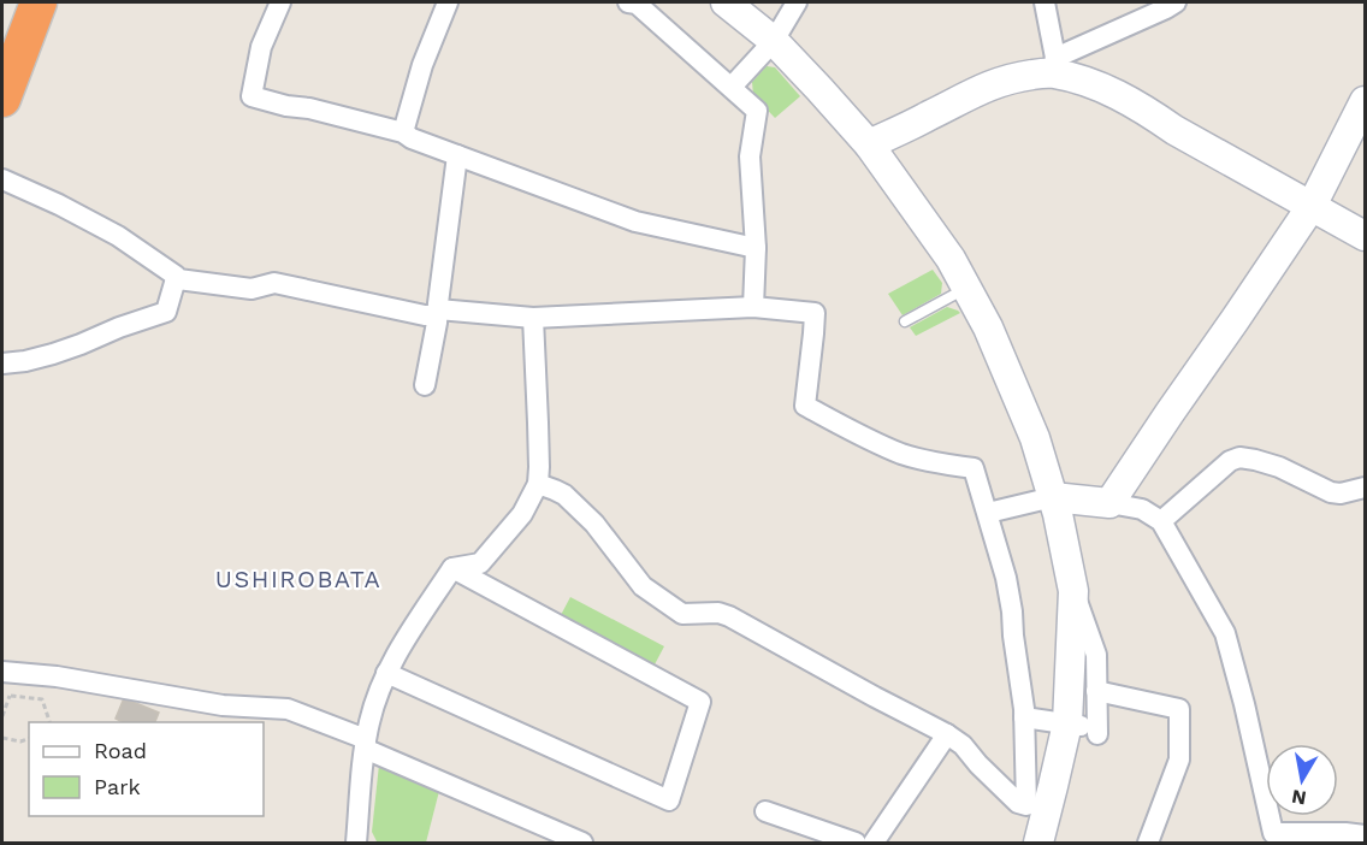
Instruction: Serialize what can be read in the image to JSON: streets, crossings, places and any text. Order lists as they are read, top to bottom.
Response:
{
  "districts": ["USHIROBATA"],
  "legend": ["Road", "Park"],
  "north": "bottom"
}
